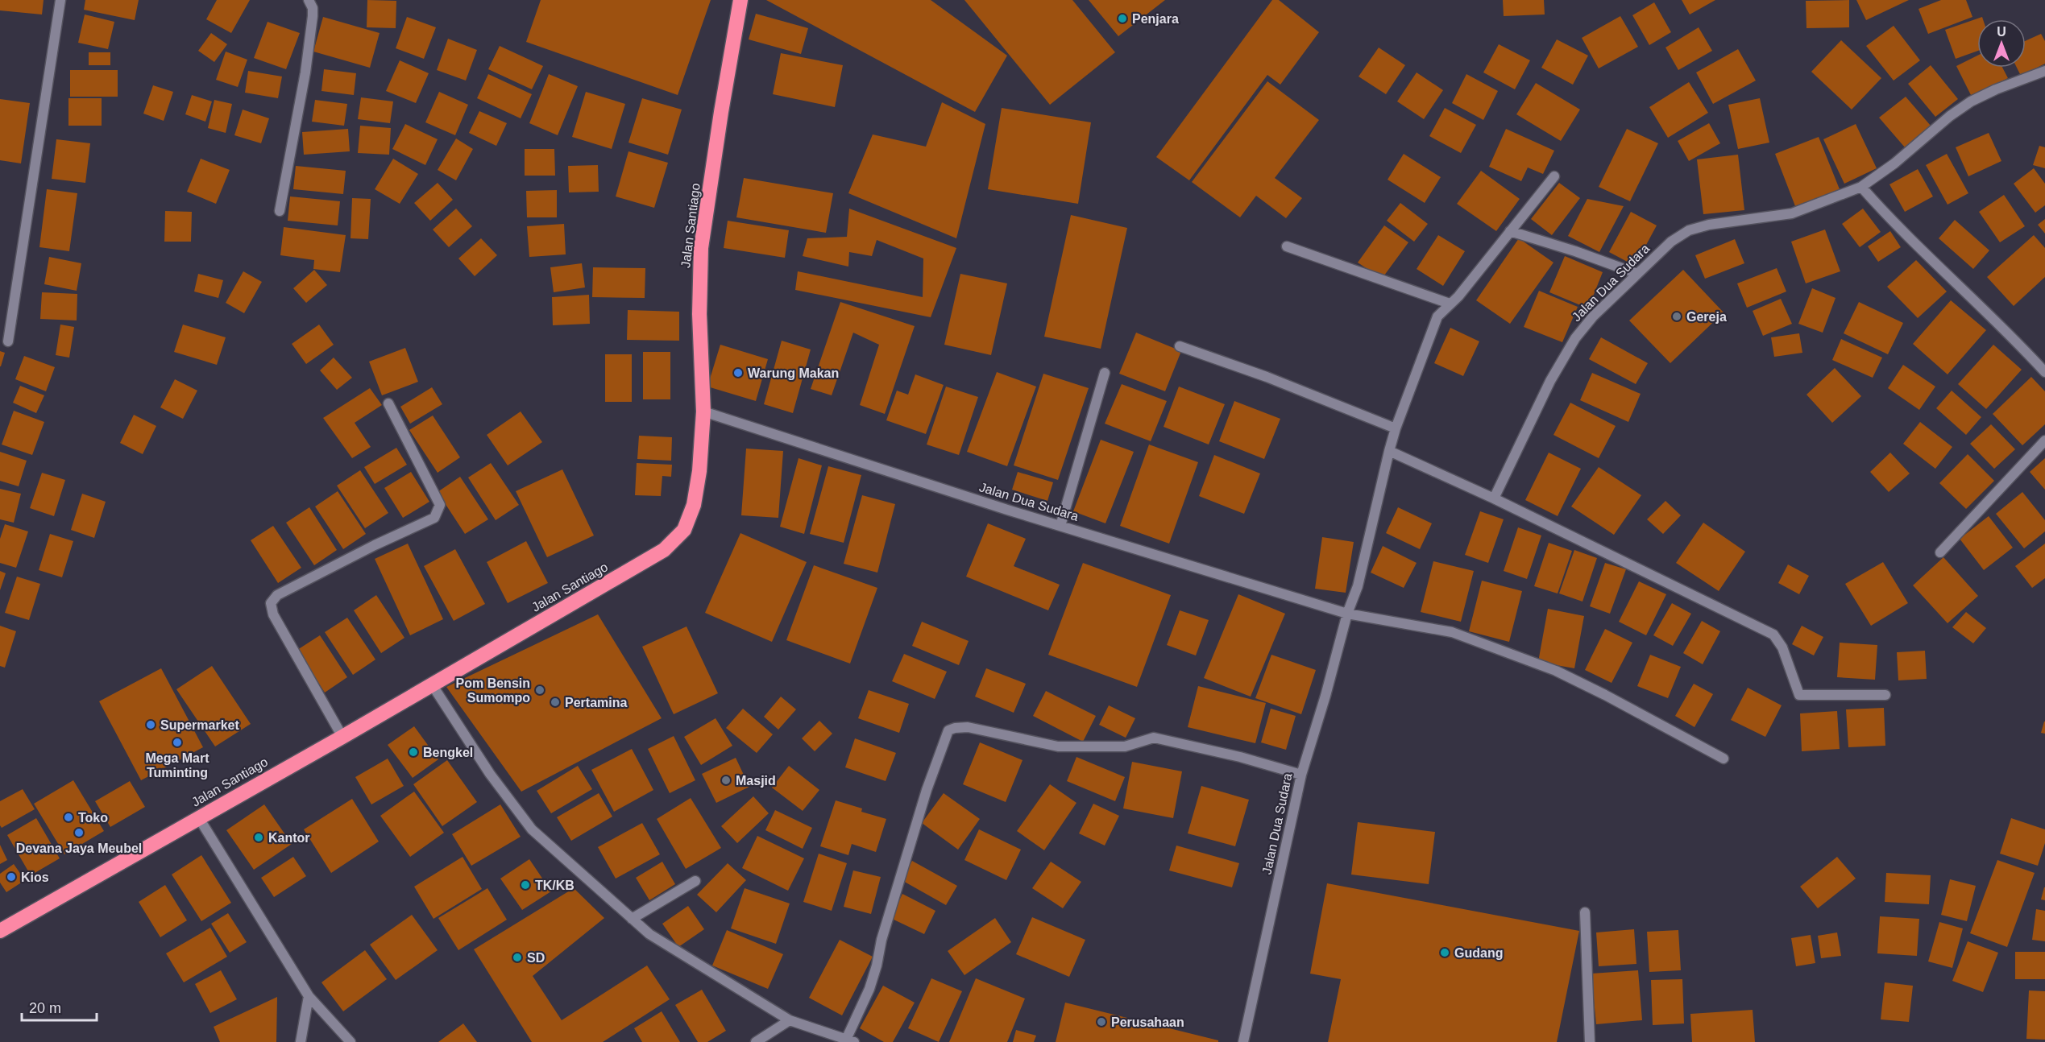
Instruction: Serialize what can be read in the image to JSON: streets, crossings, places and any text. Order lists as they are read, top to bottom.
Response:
{
  "streets": {
    "highway": ["Jalan Santiago"],
    "street": ["Jalan Dua Sudara"]
  },
  "crossings": [
    ["Jalan Santiago", "Jalan Dua Sudara"]
  ],
  "places": [
    "Penjara",
    "Gereja",
    "Warung Makan",
    "Pom Bensin Sumompo",
    "Pertamina",
    "Supermarket",
    "Mega Mart Tuminting",
    "Bengkel",
    "Masjid",
    "Toko",
    "Devana Jaya Meubel",
    "Kantor",
    "Kios",
    "TK/KB",
    "Gudang",
    "SD",
    "Perusahaan"
  ],
  "scale_bar": "20 m",
  "north": "top"
}
